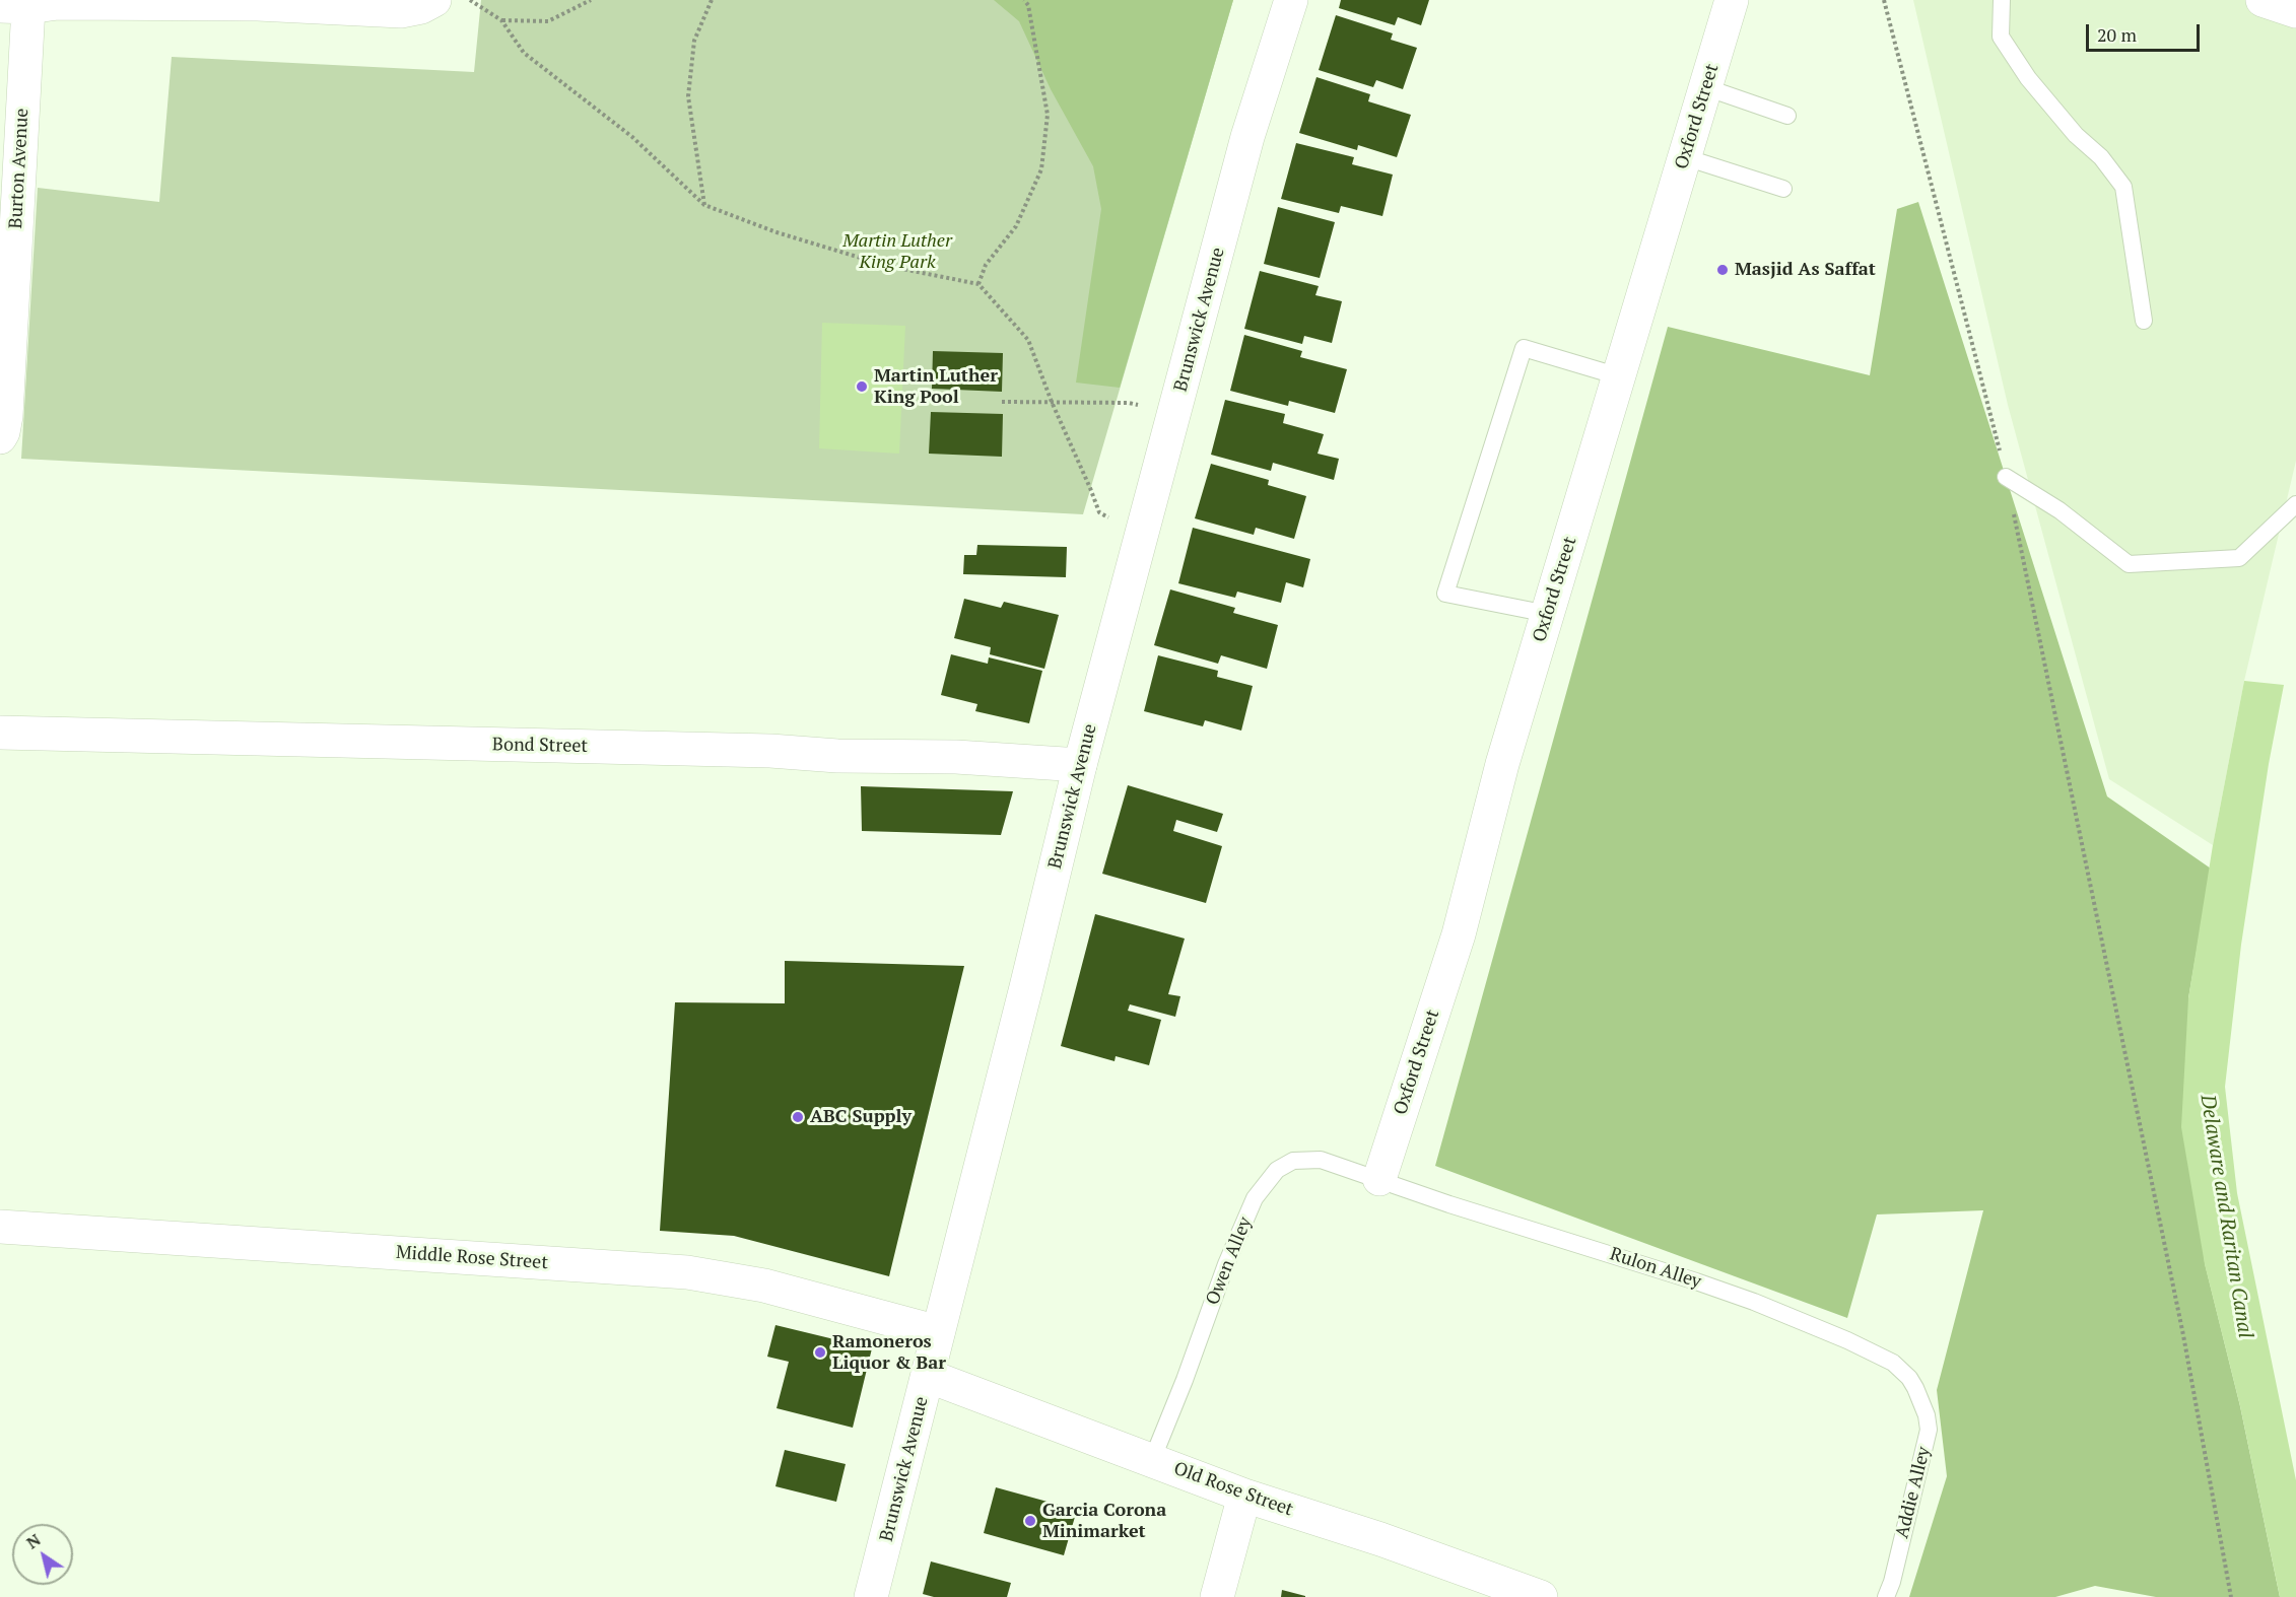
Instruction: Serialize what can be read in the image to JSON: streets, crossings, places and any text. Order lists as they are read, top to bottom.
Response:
{
  "streets": {
    "street": [
      "Oxford Street",
      "Burton Avenue",
      "Brunswick Avenue",
      "Bond Street",
      "Middle Rose Street",
      "Old Rose Street"
    ],
    "lane": ["Owen Alley", "Rulon Alley", "Addie Alley"]
  },
  "crossings": [
    ["Oxford Street", "Owen Alley"],
    ["Oxford Street", "Rulon Alley"],
    ["Brunswick Avenue", "Bond Street"],
    ["Brunswick Avenue", "Middle Rose Street"],
    ["Brunswick Avenue", "Old Rose Street"],
    ["Owen Alley", "Rulon Alley"],
    ["Owen Alley", "Old Rose Street"],
    ["Rulon Alley", "Addie Alley"]
  ],
  "water": ["Delaware and Raritan Canal"],
  "parks": ["Martin Luther King Park"],
  "places": [
    "Masjid As Saffat",
    "Martin Luther King Pool",
    "ABC Supply",
    "Ramoneros Liquor & Bar",
    "Garcia Corona Minimarket"
  ],
  "scale_bar": "20 m",
  "north": "top left"
}
